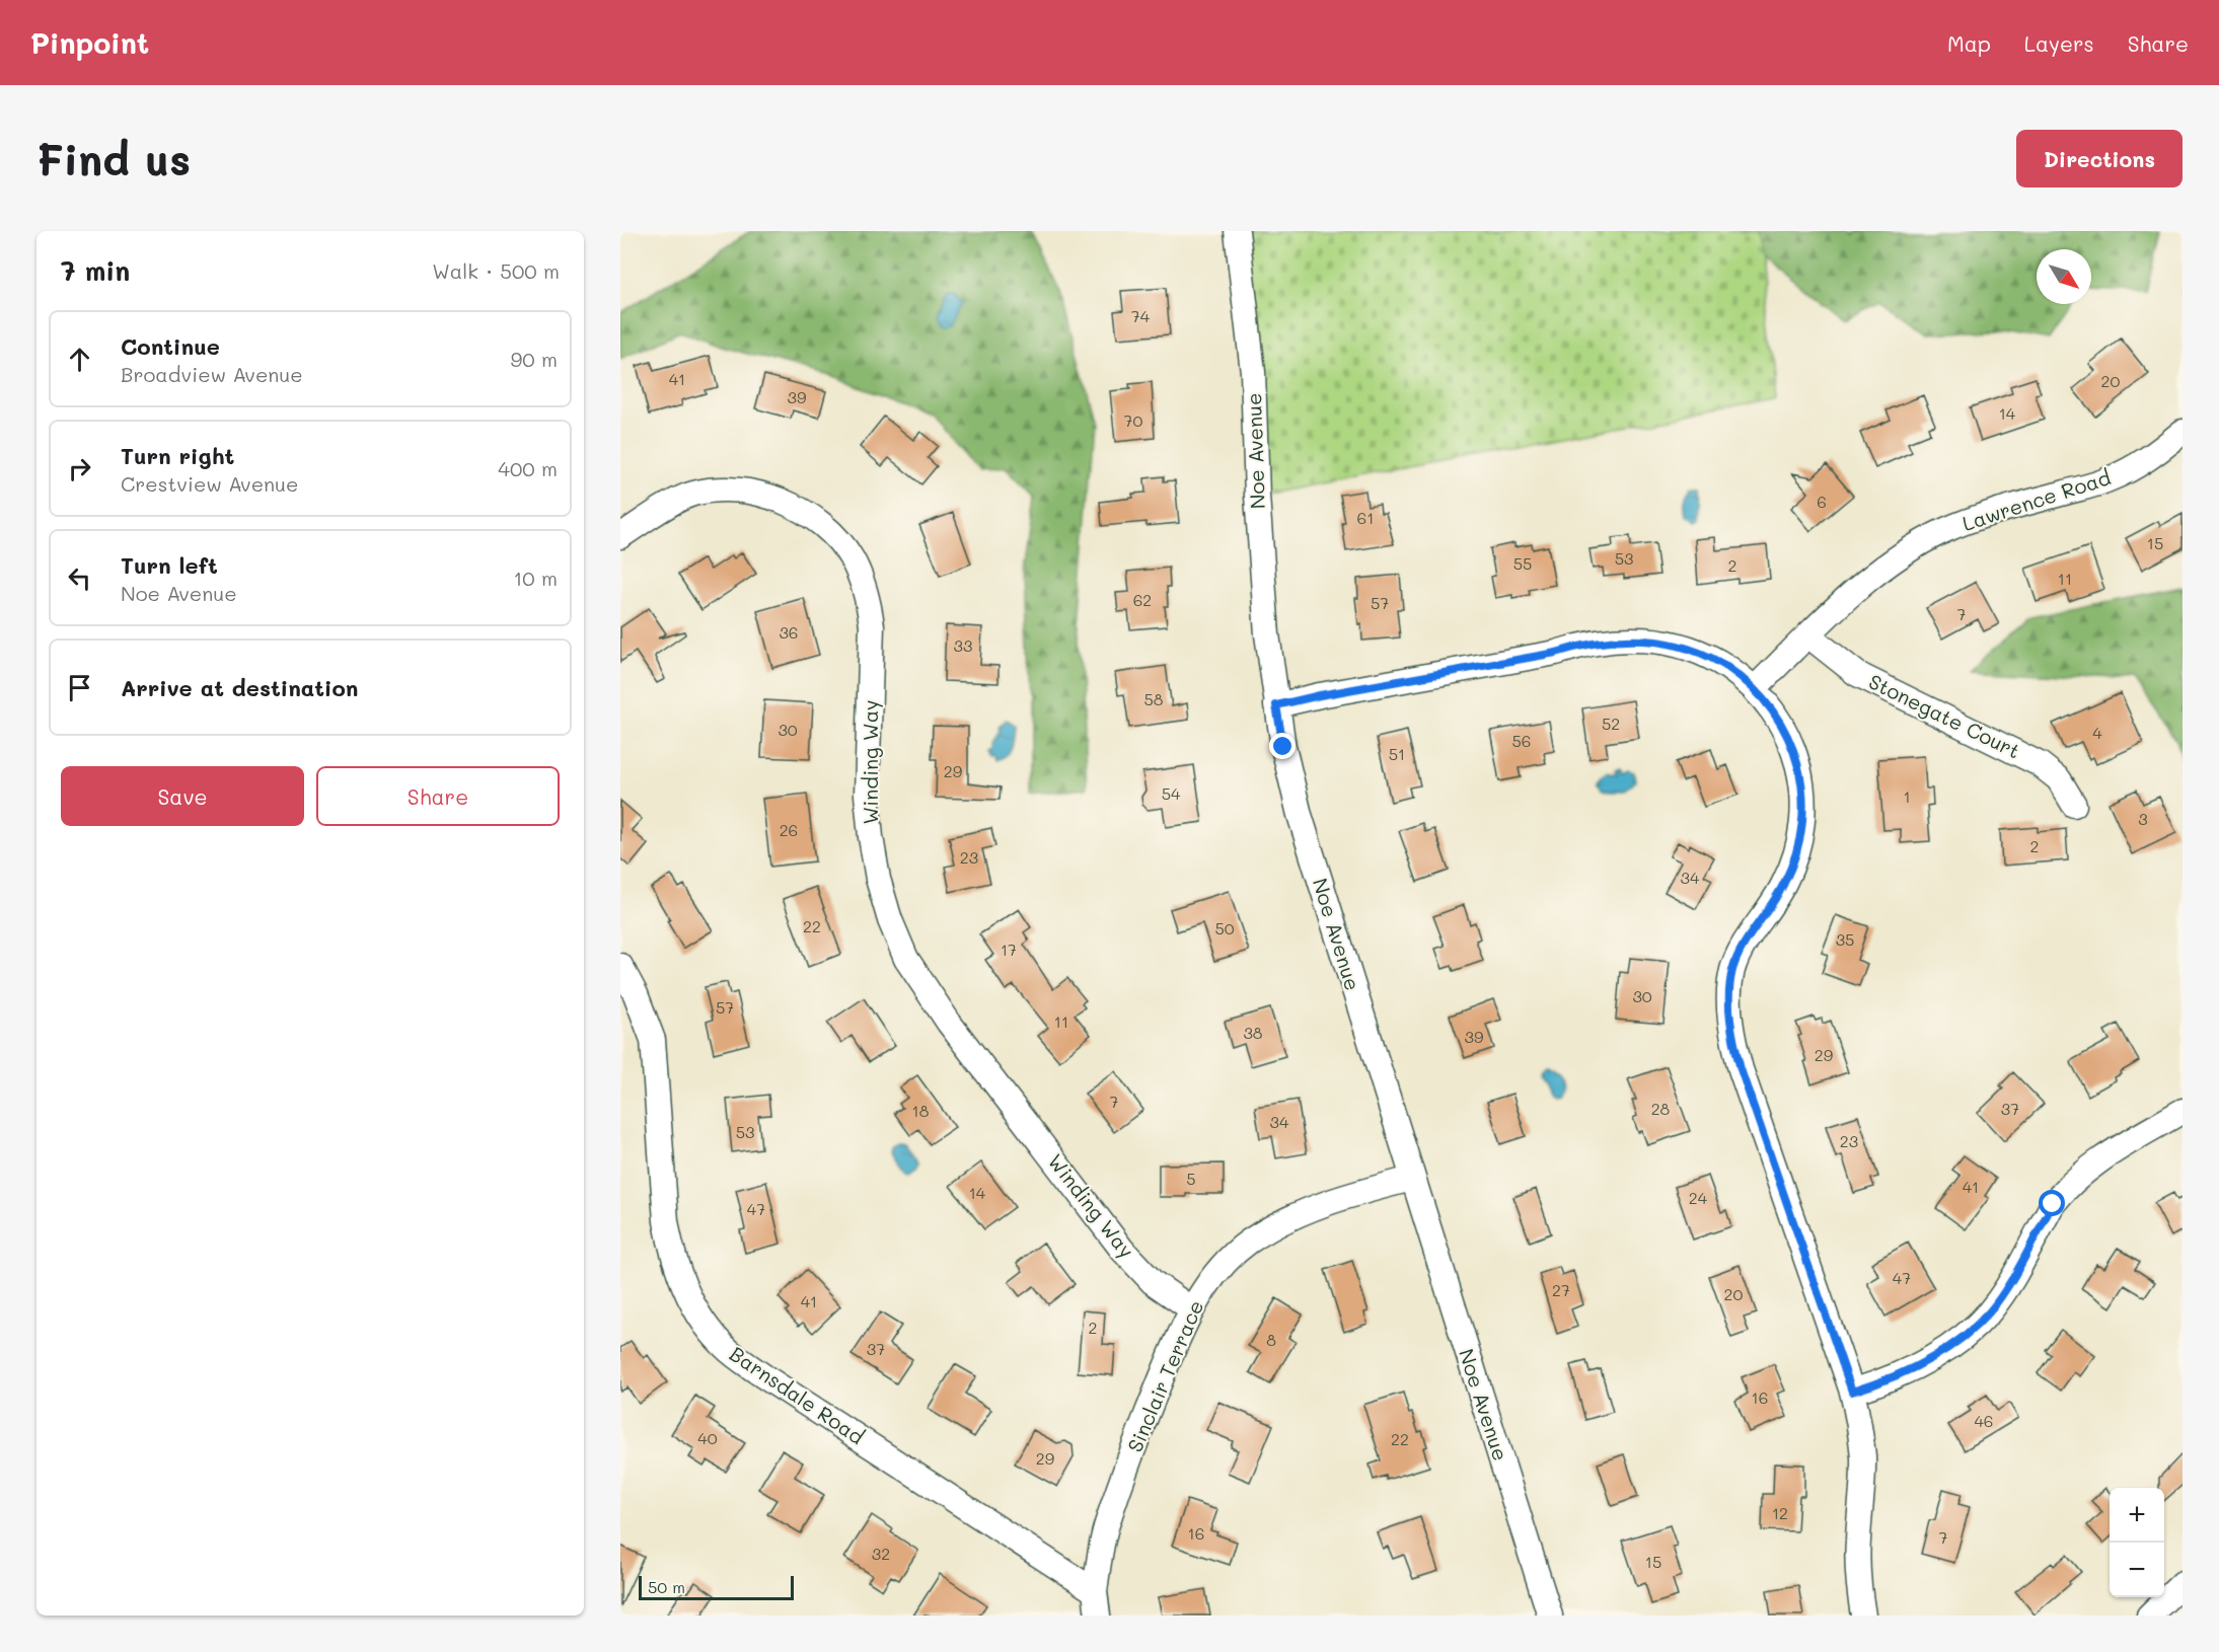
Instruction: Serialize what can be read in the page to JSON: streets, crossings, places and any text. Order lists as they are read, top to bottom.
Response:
{
  "streets": {
    "street": [
      "Noe Avenue",
      "Lawrence Road",
      "Stonegate Court",
      "Winding Way",
      "Sinclair Terrace",
      "Barnsdale Road"
    ]
  },
  "crossings": [
    ["Noe Avenue", "Sinclair Terrace"],
    ["Lawrence Road", "Stonegate Court"],
    ["Winding Way", "Sinclair Terrace"],
    ["Sinclair Terrace", "Barnsdale Road"]
  ],
  "house_numbers": [
    "74",
    "41",
    "20",
    "39",
    "14",
    "70",
    "6",
    "61",
    "15",
    "53",
    "55",
    "2",
    "11",
    "62",
    "57",
    "7",
    "36",
    "33",
    "58",
    "52",
    "30",
    "4",
    "56",
    "51",
    "29",
    "54",
    "1",
    "3",
    "26",
    "2",
    "23",
    "34",
    "22",
    "50",
    "35",
    "17",
    "30",
    "57",
    "11",
    "38",
    "39",
    "29",
    "7",
    "28",
    "37",
    "18",
    "34",
    "53",
    "23",
    "5",
    "41",
    "14",
    "24",
    "47",
    "47",
    "27",
    "20",
    "41",
    "2",
    "8",
    "37",
    "16",
    "46",
    "40",
    "22",
    "29",
    "12",
    "16",
    "7",
    "32",
    "15"
  ],
  "scale_bar": "50 m",
  "north": "bottom right",
  "page": {
    "header": "Pinpoint",
    "nav": ["Map", "Layers", "Share"],
    "buttons": [
      "Directions",
      ["Save", "Share"]
    ],
    "title": "Find us",
    "heading": ["7 min", "Walk · 500 m"],
    "list": [
      ["Continue", "Broadview Avenue", "90 m"],
      ["Turn right", "Crestview Avenue", "400 m"],
      ["Turn left", "Noe Avenue", "10 m"],
      "Arrive at destination"
    ],
    "map_buttons": ["+", "−"],
    "scale": "50 m"
  }
}
